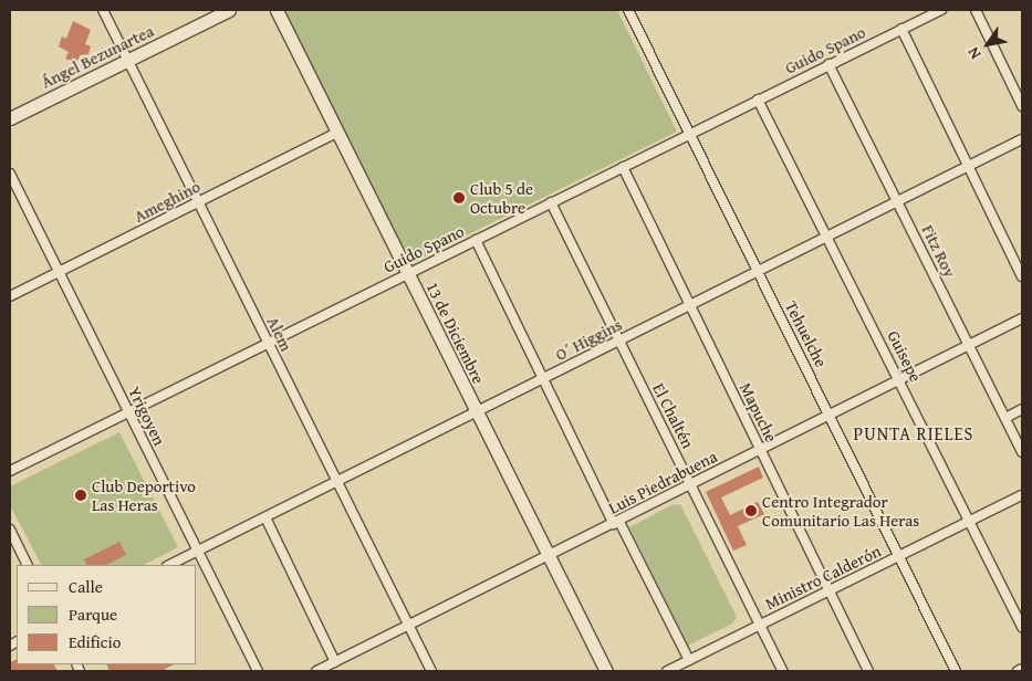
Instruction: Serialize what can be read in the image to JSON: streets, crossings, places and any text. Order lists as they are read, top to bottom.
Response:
{
  "streets": {
    "street": [
      "Guido Spano",
      "Ángel Bezunartea",
      "Ameghino",
      "Fitz Roy",
      "13 de Diciembre",
      "Alem",
      "Tehuelche",
      "O´ Higgins",
      "Guisepe",
      "Mapuche",
      "Yrigoyen",
      "El Chaltén",
      "Luis Piedrabuena",
      "Ministro Calderón"
    ]
  },
  "crossings": [
    ["Guido Spano", "Fitz Roy"],
    ["Guido Spano", "13 de Diciembre"],
    ["Guido Spano", "Alem"],
    ["Guido Spano", "Tehuelche"],
    ["Guido Spano", "Guisepe"],
    ["Guido Spano", "Mapuche"],
    ["Guido Spano", "Yrigoyen"],
    ["Guido Spano", "El Chaltén"],
    ["Ángel Bezunartea", "Alem"],
    ["Ameghino", "13 de Diciembre"],
    ["Ameghino", "Alem"],
    ["Ameghino", "Yrigoyen"],
    ["Fitz Roy", "O´ Higgins"],
    ["Fitz Roy", "Luis Piedrabuena"],
    ["13 de Diciembre", "O´ Higgins"],
    ["13 de Diciembre", "Luis Piedrabuena"],
    ["Alem", "O´ Higgins"],
    ["Alem", "Luis Piedrabuena"],
    ["Tehuelche", "O´ Higgins"],
    ["Tehuelche", "Luis Piedrabuena"],
    ["Tehuelche", "Ministro Calderón"],
    ["O´ Higgins", "Guisepe"],
    ["O´ Higgins", "Mapuche"],
    ["O´ Higgins", "Yrigoyen"],
    ["O´ Higgins", "El Chaltén"],
    ["Guisepe", "Luis Piedrabuena"],
    ["Guisepe", "Ministro Calderón"],
    ["Mapuche", "Luis Piedrabuena"],
    ["Mapuche", "Ministro Calderón"],
    ["El Chaltén", "Luis Piedrabuena"],
    ["El Chaltén", "Ministro Calderón"]
  ],
  "districts": ["PUNTA RIELES"],
  "places": ["Club 5 de Octubre", "Club Deportivo Las Heras", "Centro Integrador Comunitario Las Heras"],
  "legend": ["Calle", "Parque", "Edificio"],
  "north": "bottom left"
}
